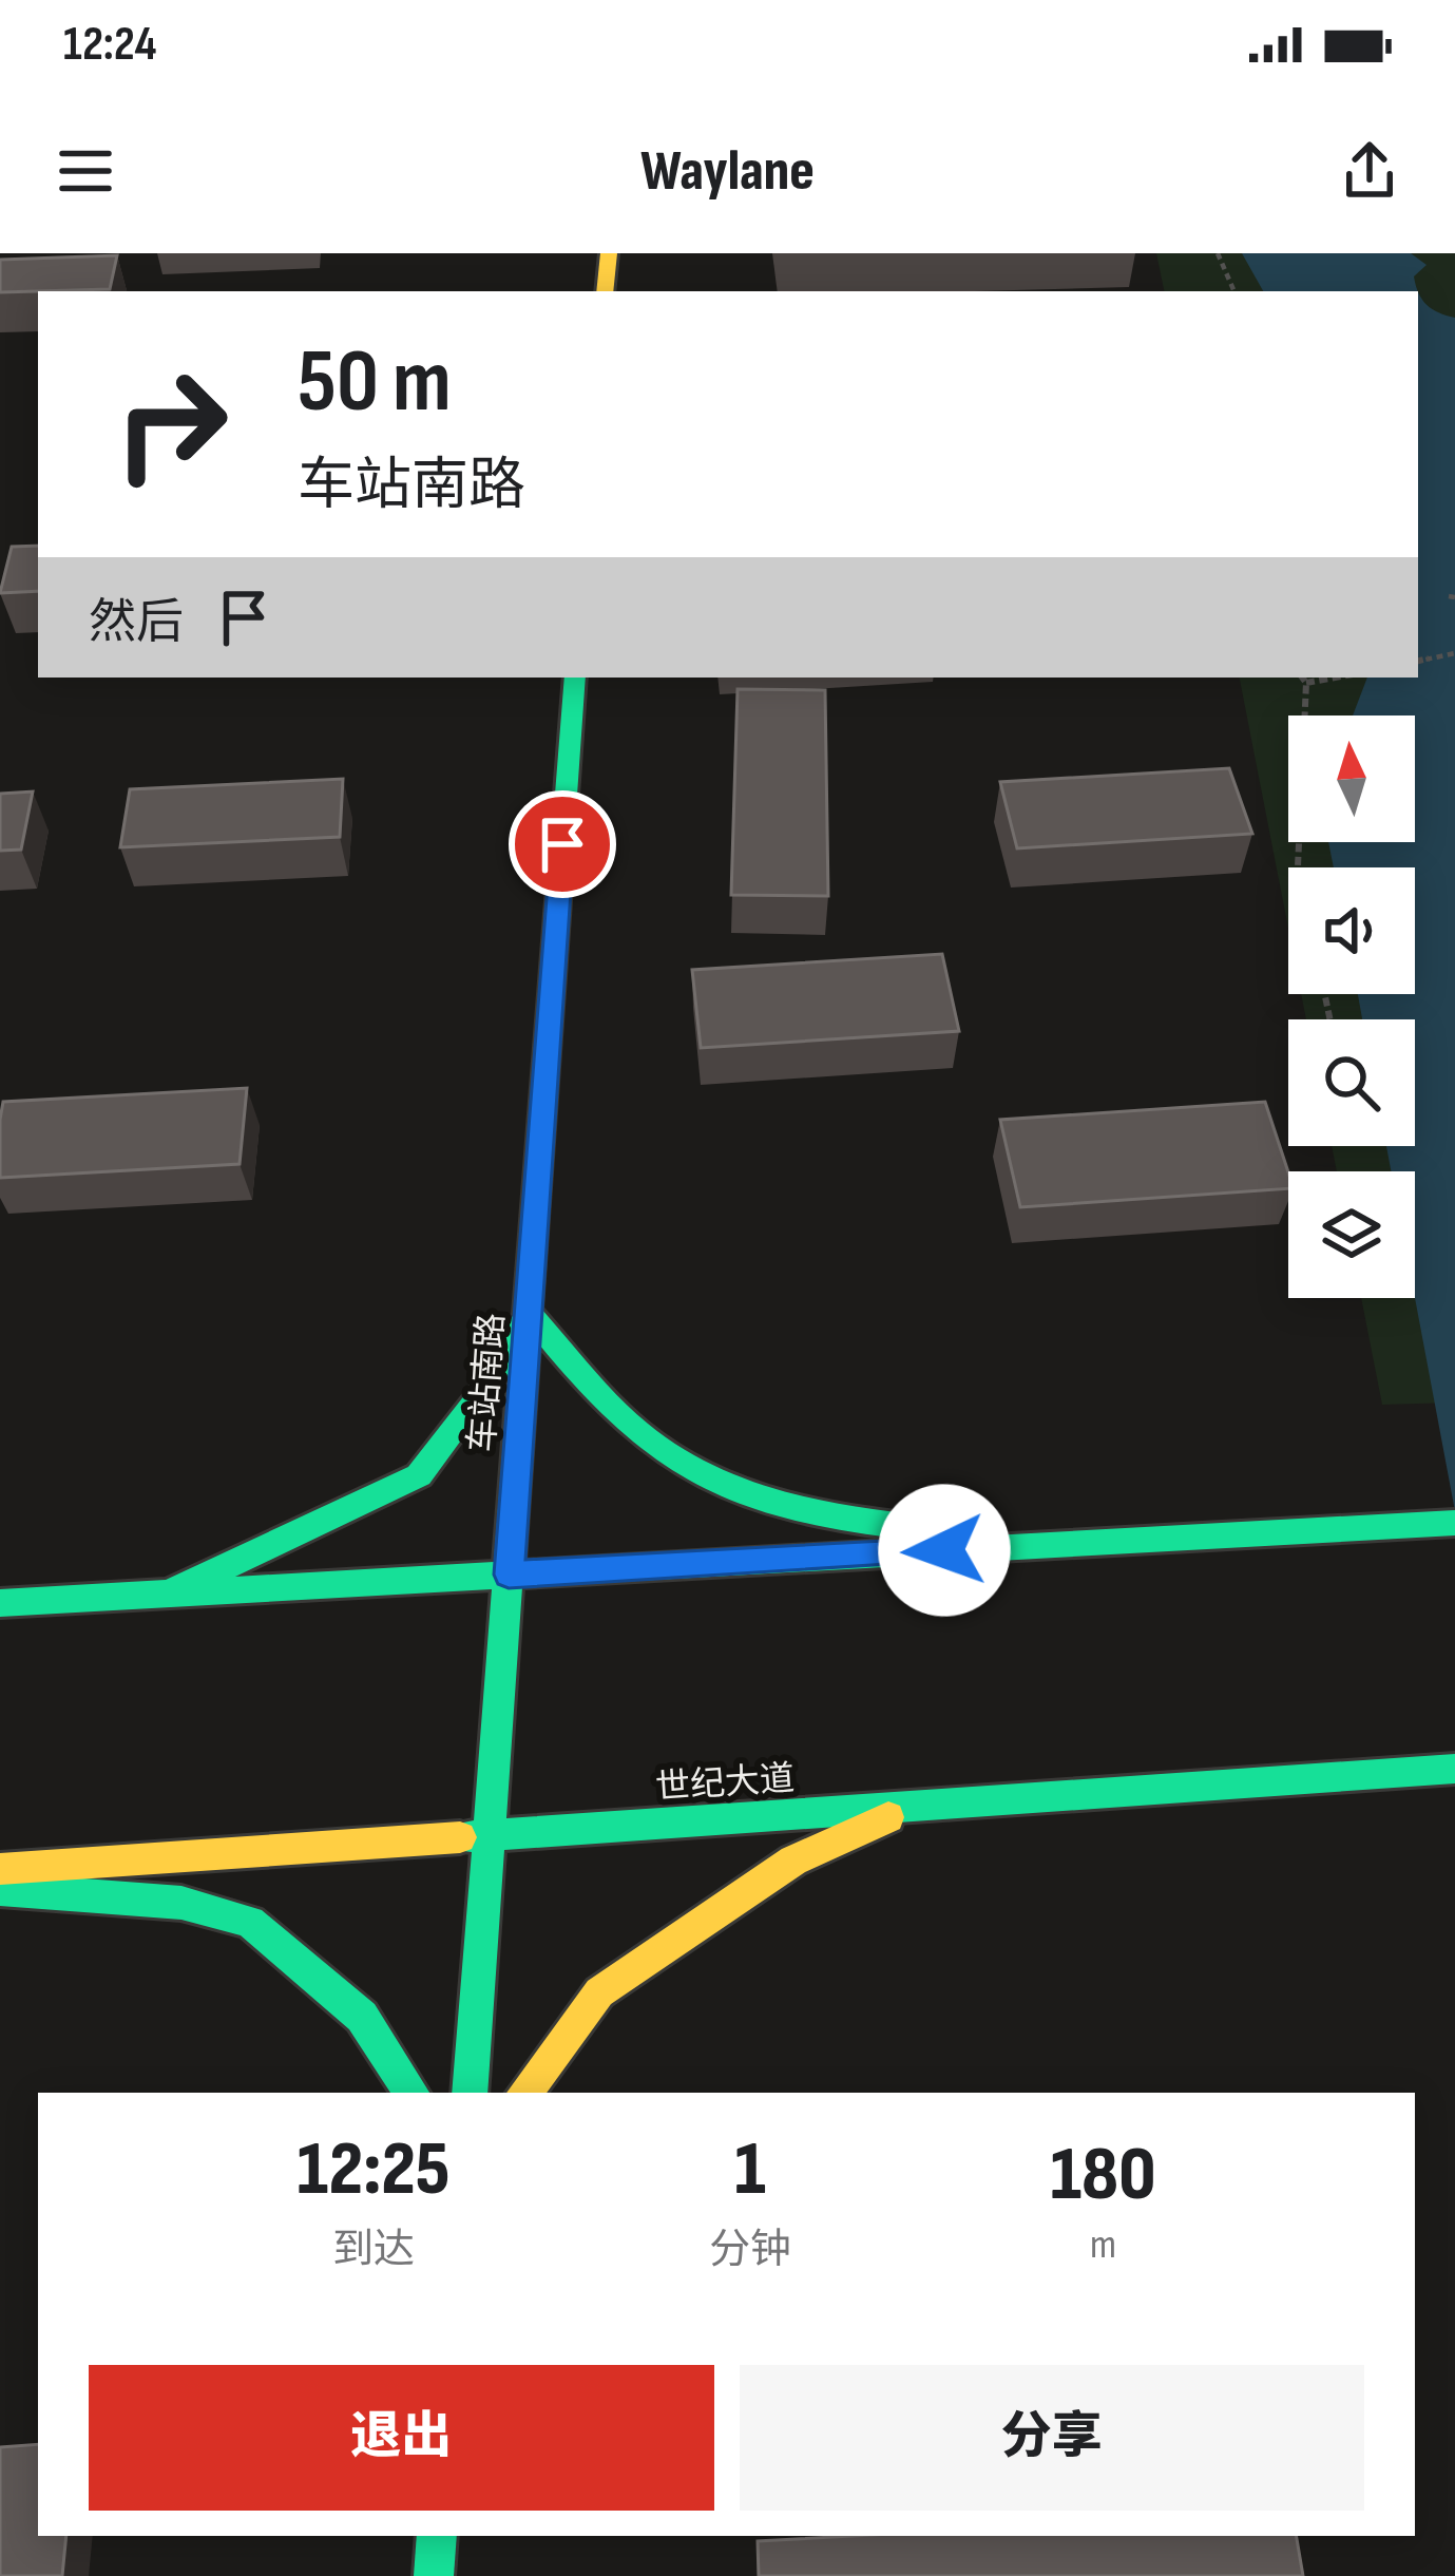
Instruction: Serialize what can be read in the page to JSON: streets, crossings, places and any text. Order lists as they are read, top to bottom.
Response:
{
  "streets": {
    "street": ["车站南路", "世纪大道"]
  },
  "crossings": [
    ["车站南路", "世纪大道"]
  ],
  "north": "top",
  "page": {
    "status": "12:24",
    "header": "Waylane",
    "turn": ["50 m", "车站南路"],
    "then": "然后",
    "eta": [
      "12:25",
      "到达",
      "1",
      "分钟",
      "180",
      "m"
    ],
    "buttons": ["退出", "分享"]
  }
}
